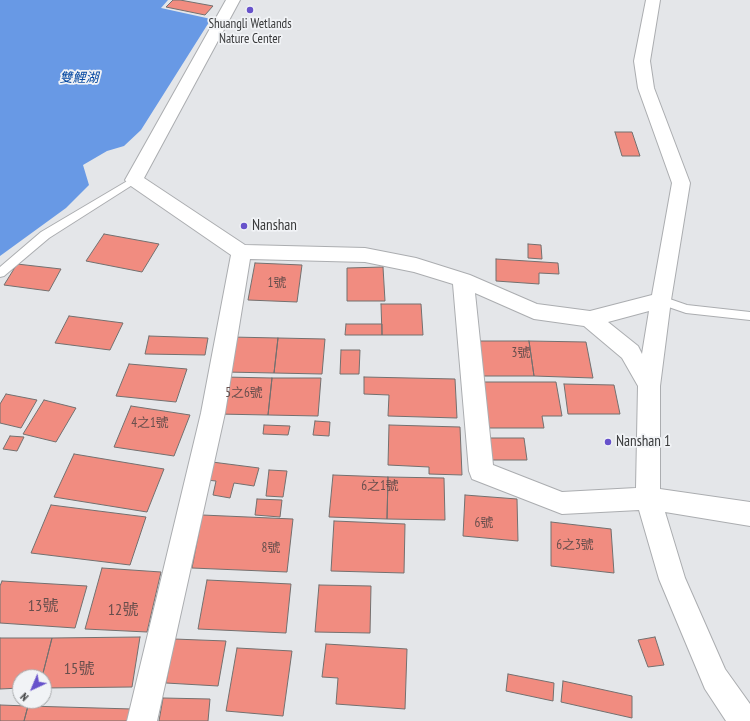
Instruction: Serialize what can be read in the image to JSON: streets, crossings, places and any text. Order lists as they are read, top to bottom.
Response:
{
  "water": ["雙鯉湖"],
  "places": ["Shuangli Wetlands Nature Center", "Nanshan", "Nanshan 1"],
  "house_numbers": [
    "1號",
    "3號",
    "5之6號",
    "4之1號",
    "6之1號",
    "6號",
    "6之3號",
    "8號",
    "13號",
    "12號",
    "15號"
  ],
  "north": "bottom left"
}
